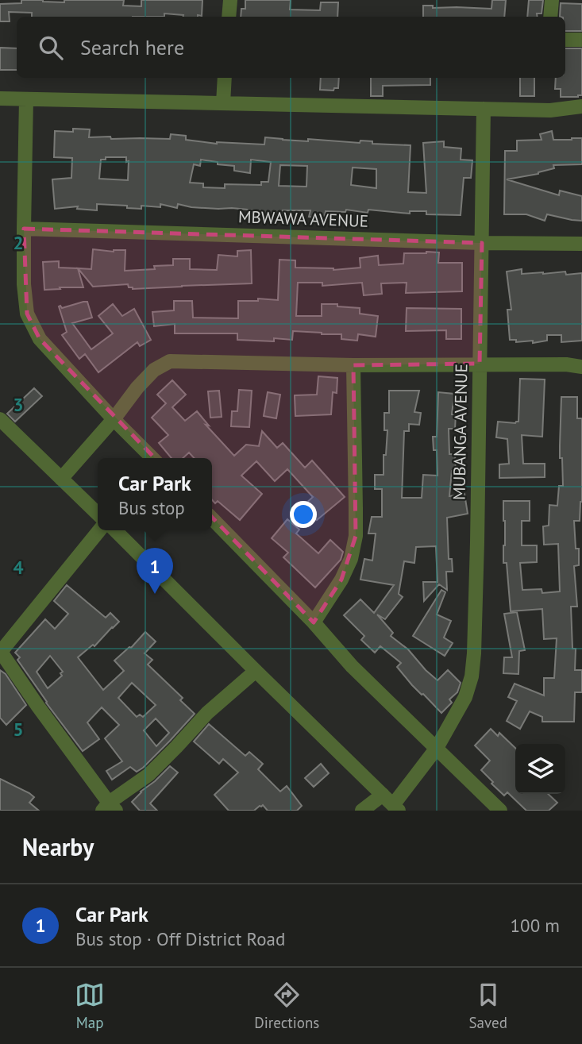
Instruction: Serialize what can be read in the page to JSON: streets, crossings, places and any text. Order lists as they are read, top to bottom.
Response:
{
  "streets": {
    "street": ["MBWAWA AVENUE", "MUBANGA AVENUE"]
  },
  "crossings": [
    ["MBWAWA AVENUE", "MUBANGA AVENUE"]
  ],
  "page": {
    "search": "Search here",
    "popup": ["Car Park", "Bus stop"],
    "pins": "1",
    "heading": "Nearby",
    "list": [
      {
        "mark": "1",
        "name": "Car Park",
        "note": "Bus stop · Off District Road",
        "value": "100 m"
      }
    ],
    "nav": ["Map", "Directions", "Saved"]
  },
  "grid": {
    "rows": [
      "2",
      "3",
      "4",
      "5"
    ]
  }
}
